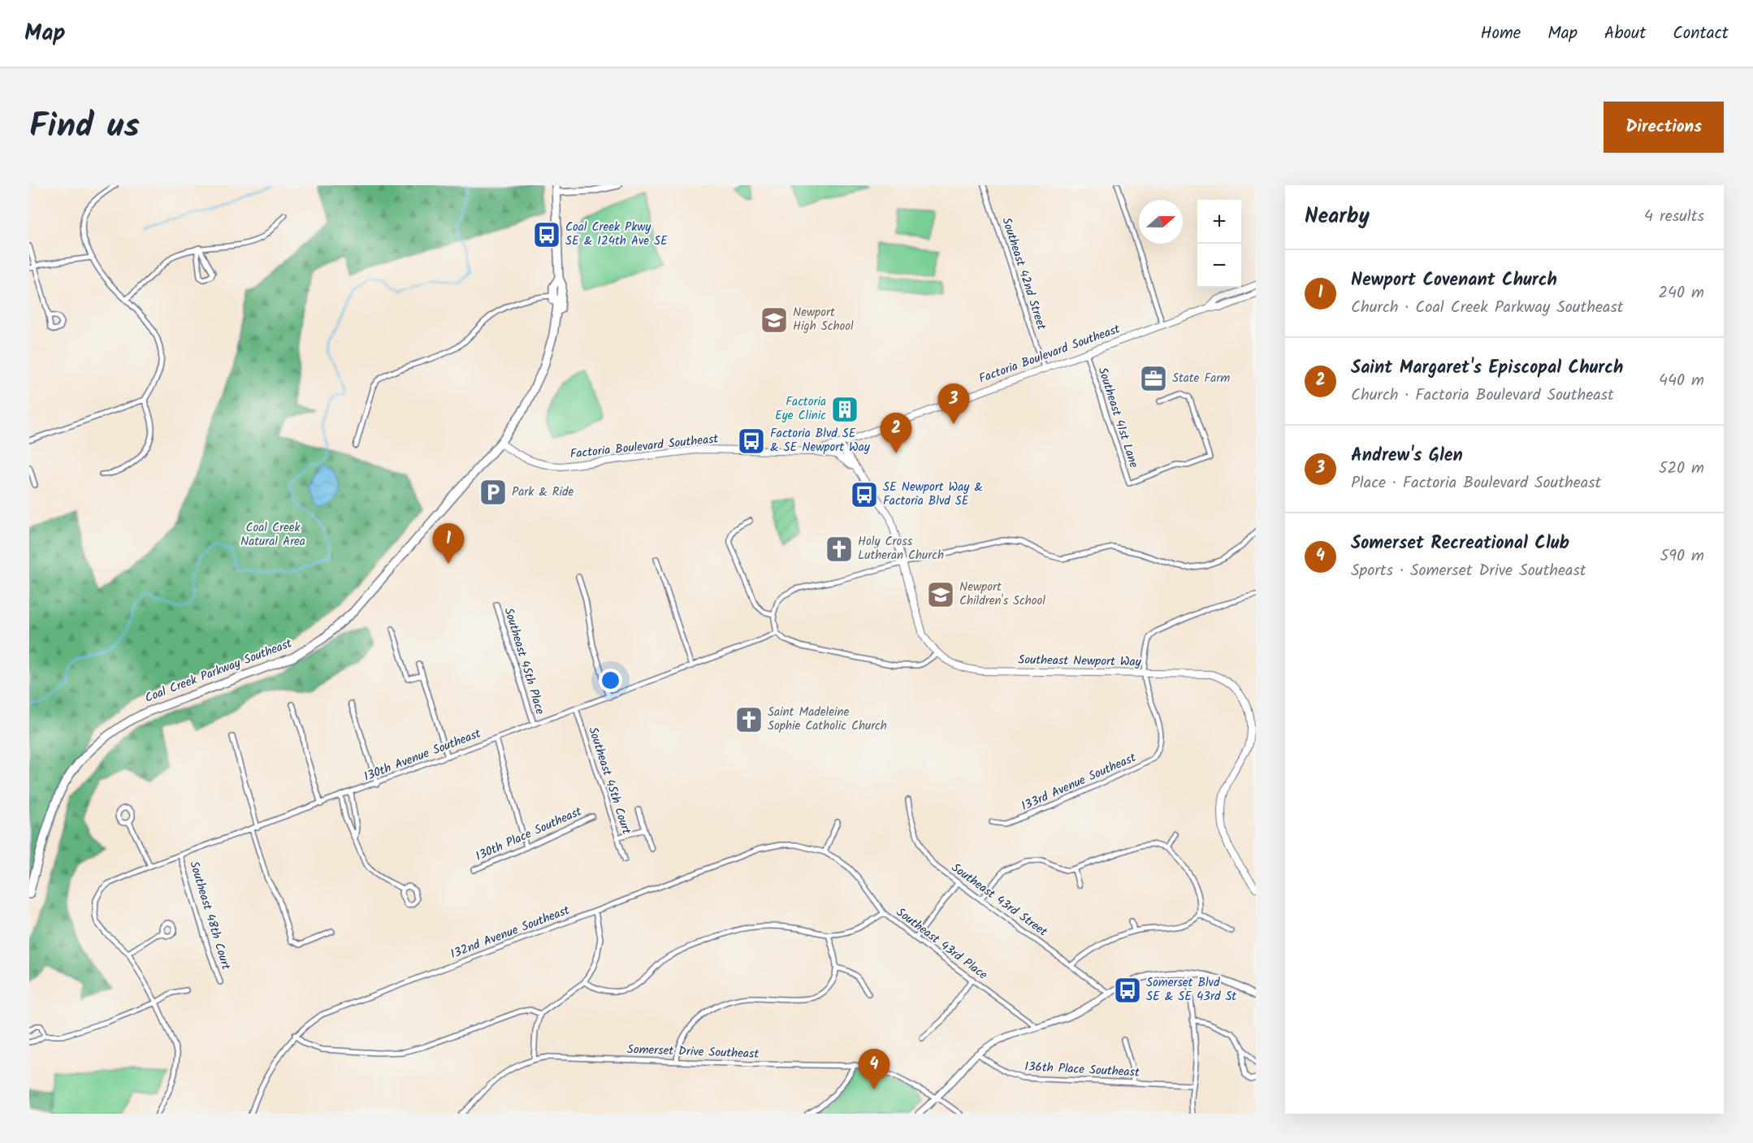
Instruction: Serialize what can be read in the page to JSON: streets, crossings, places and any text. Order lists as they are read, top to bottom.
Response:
{
  "streets": {
    "main road": ["Factoria Boulevard Southeast", "Southeast Newport Way", "Coal Creek Parkway Southeast"],
    "street": [
      "Southeast 42nd Street",
      "Southeast 41st Lane",
      "Southeast 45th Place",
      "130th Avenue Southeast",
      "Southeast 45th Court",
      "133rd Avenue Southeast",
      "130th Place Southeast",
      "Southeast 43rd Street",
      "Southeast 48th Court",
      "132nd Avenue Southeast",
      "Southeast 43rd Place",
      "Somerset Drive Southeast",
      "136th Place Southeast"
    ]
  },
  "crossings": [
    ["Southeast 42nd Street", "Factoria Boulevard Southeast"],
    ["Factoria Boulevard Southeast", "Southeast 41st Lane"],
    ["Factoria Boulevard Southeast", "Southeast Newport Way"],
    ["Factoria Boulevard Southeast", "Coal Creek Parkway Southeast"],
    ["Southeast 45th Place", "130th Avenue Southeast"],
    ["Southeast Newport Way", "133rd Avenue Southeast"],
    ["130th Avenue Southeast", "Southeast 45th Court"],
    ["130th Avenue Southeast", "Southeast 48th Court"],
    ["132nd Avenue Southeast", "Southeast 43rd Place"]
  ],
  "parks": ["Coal Creek Natural Area"],
  "places": {
    "bus stop": [
      "Coal Creek Pkwy SE & 124th Ave SE",
      "Factoria Blvd SE & SE Newport Way",
      "SE Newport Way & Factoria Blvd SE",
      "Somerset Blvd SE & SE 43rd St"
    ],
    "school or university": ["Newport High School", "Newport Children's School"],
    "office": ["State Farm"],
    "building": ["Factoria Eye Clinic"],
    "parking": ["Park & Ride"],
    "church": ["Holy Cross Lutheran Church", "Saint Madeleine Sophie Catholic Church"]
  },
  "north": "right",
  "page": {
    "header": "Map",
    "nav": [
      "Home",
      "Map",
      "About",
      "Contact"
    ],
    "title": "Find us",
    "buttons": "Directions",
    "heading": ["Nearby", "4 results"],
    "map_buttons": ["+", "−"],
    "list": [
      {
        "mark": "1",
        "name": "Newport Covenant Church",
        "note": "Church · Coal Creek Parkway Southeast",
        "value": "240 m"
      },
      {
        "mark": "2",
        "name": "Saint Margaret's Episcopal Church",
        "note": "Church · Factoria Boulevard Southeast",
        "value": "440 m"
      },
      {
        "mark": "3",
        "name": "Andrew's Glen",
        "note": "Place · Factoria Boulevard Southeast",
        "value": "520 m"
      },
      {
        "mark": "4",
        "name": "Somerset Recreational Club",
        "note": "Sports · Somerset Drive Southeast",
        "value": "590 m"
      }
    ],
    "pins": [
      "3",
      "2",
      "1",
      "4"
    ]
  }
}
